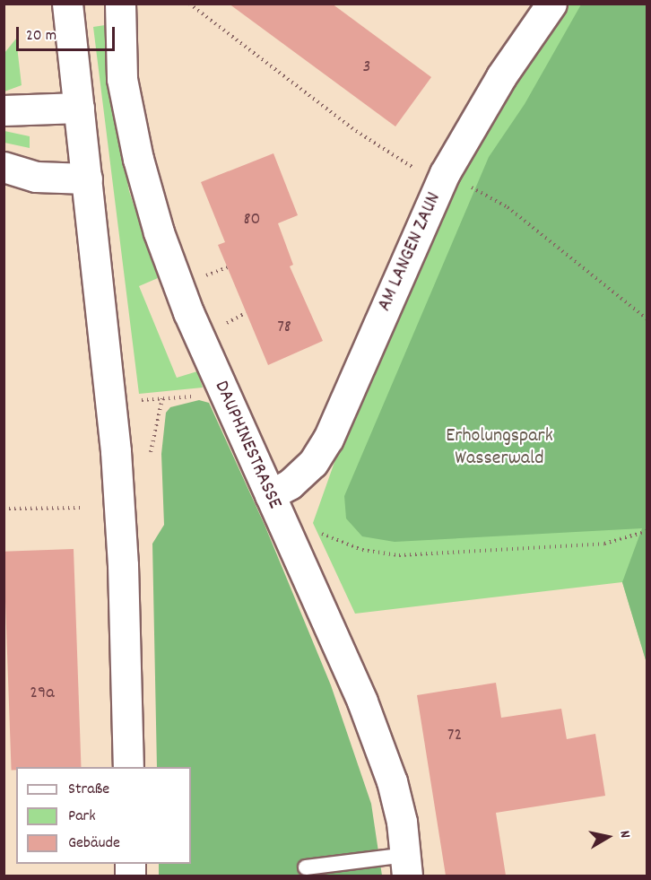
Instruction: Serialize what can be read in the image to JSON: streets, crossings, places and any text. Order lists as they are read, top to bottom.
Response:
{
  "streets": {
    "street": ["AM LANGEN ZAUN", "DAUPHINESTRASSE"]
  },
  "crossings": [
    ["AM LANGEN ZAUN", "DAUPHINESTRASSE"]
  ],
  "parks": ["Erholungspark Wasserwald"],
  "house_numbers": [
    "3",
    "80",
    "78",
    "29a",
    "72"
  ],
  "legend": ["Straße", "Park", "Gebäude"],
  "scale_bar": "20 m",
  "north": "right"
}
